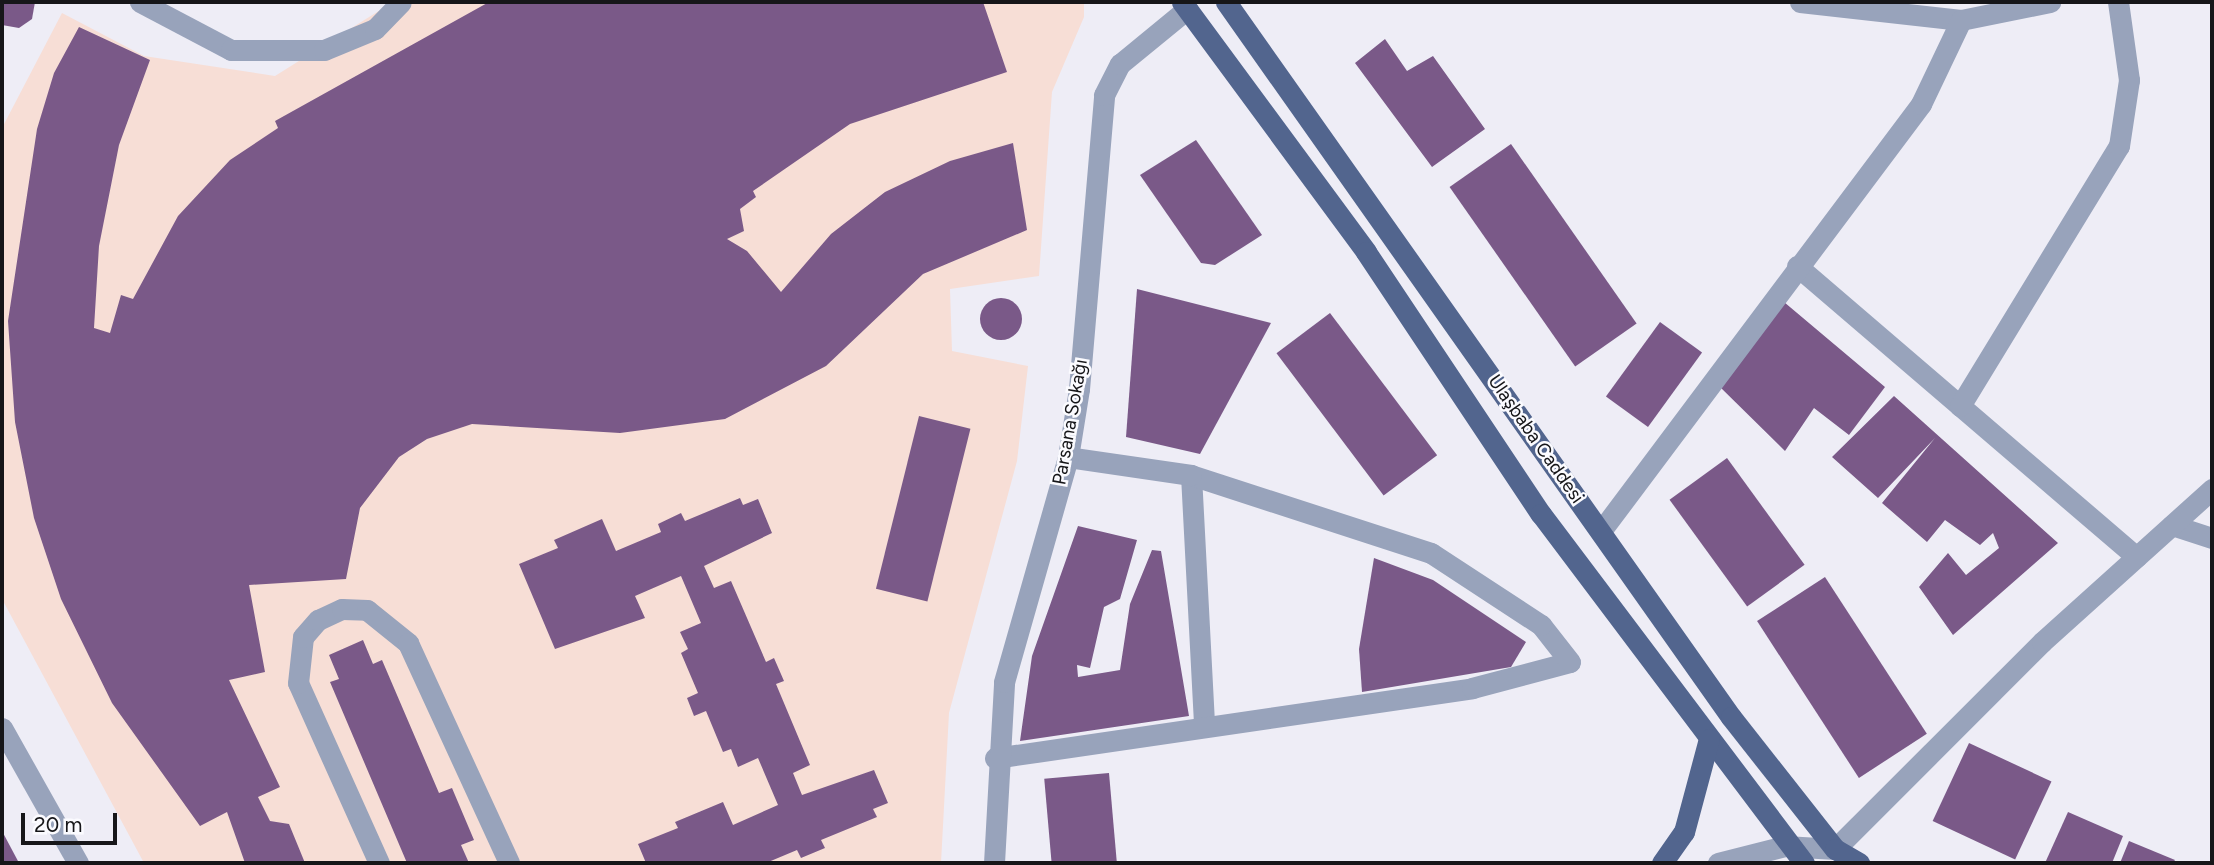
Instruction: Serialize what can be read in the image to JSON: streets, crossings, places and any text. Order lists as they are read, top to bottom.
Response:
{
  "streets": {
    "main road": ["Ulaşbaba Caddesi"],
    "street": ["Parsana Sokağı"]
  },
  "crossings": [
    ["Parsana Sokağı", "Ulaşbaba Caddesi"]
  ],
  "scale_bar": "20 m"
}
